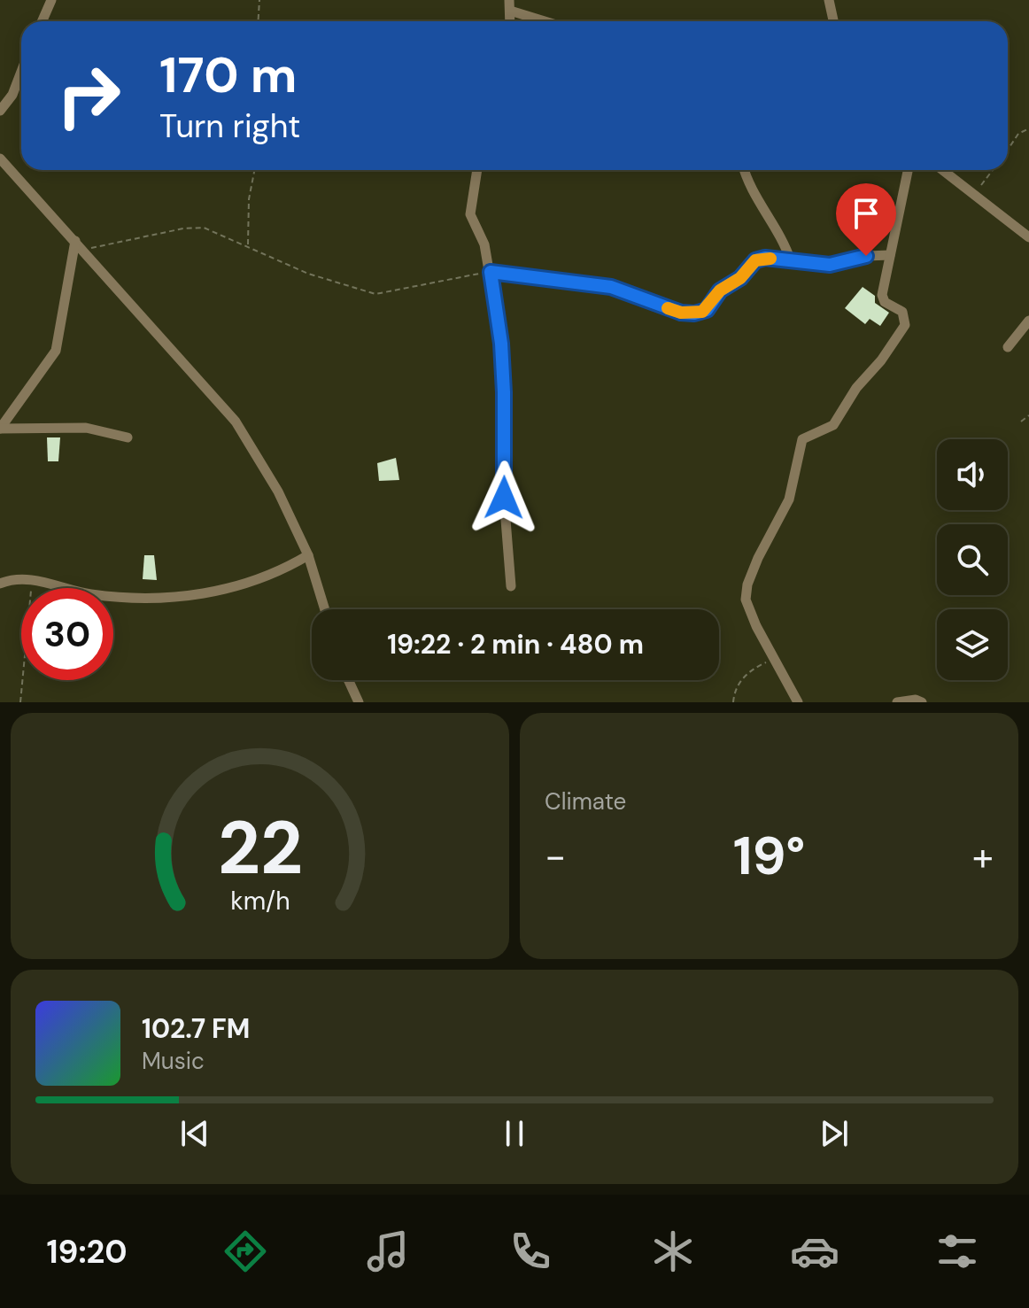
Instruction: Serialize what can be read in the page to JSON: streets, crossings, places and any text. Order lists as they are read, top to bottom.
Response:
{
  "page": {
    "turn": ["170 m", "Turn right"],
    "limit": "30",
    "trip": "19:22 · 2 min · 480 m",
    "tile": "Climate",
    "heat": ["−", "19°", "+"],
    "song": ["102.7 FM", "Music"],
    "tabs": "19:20",
    "gauge": ["22", "km/h"]
  }
}
